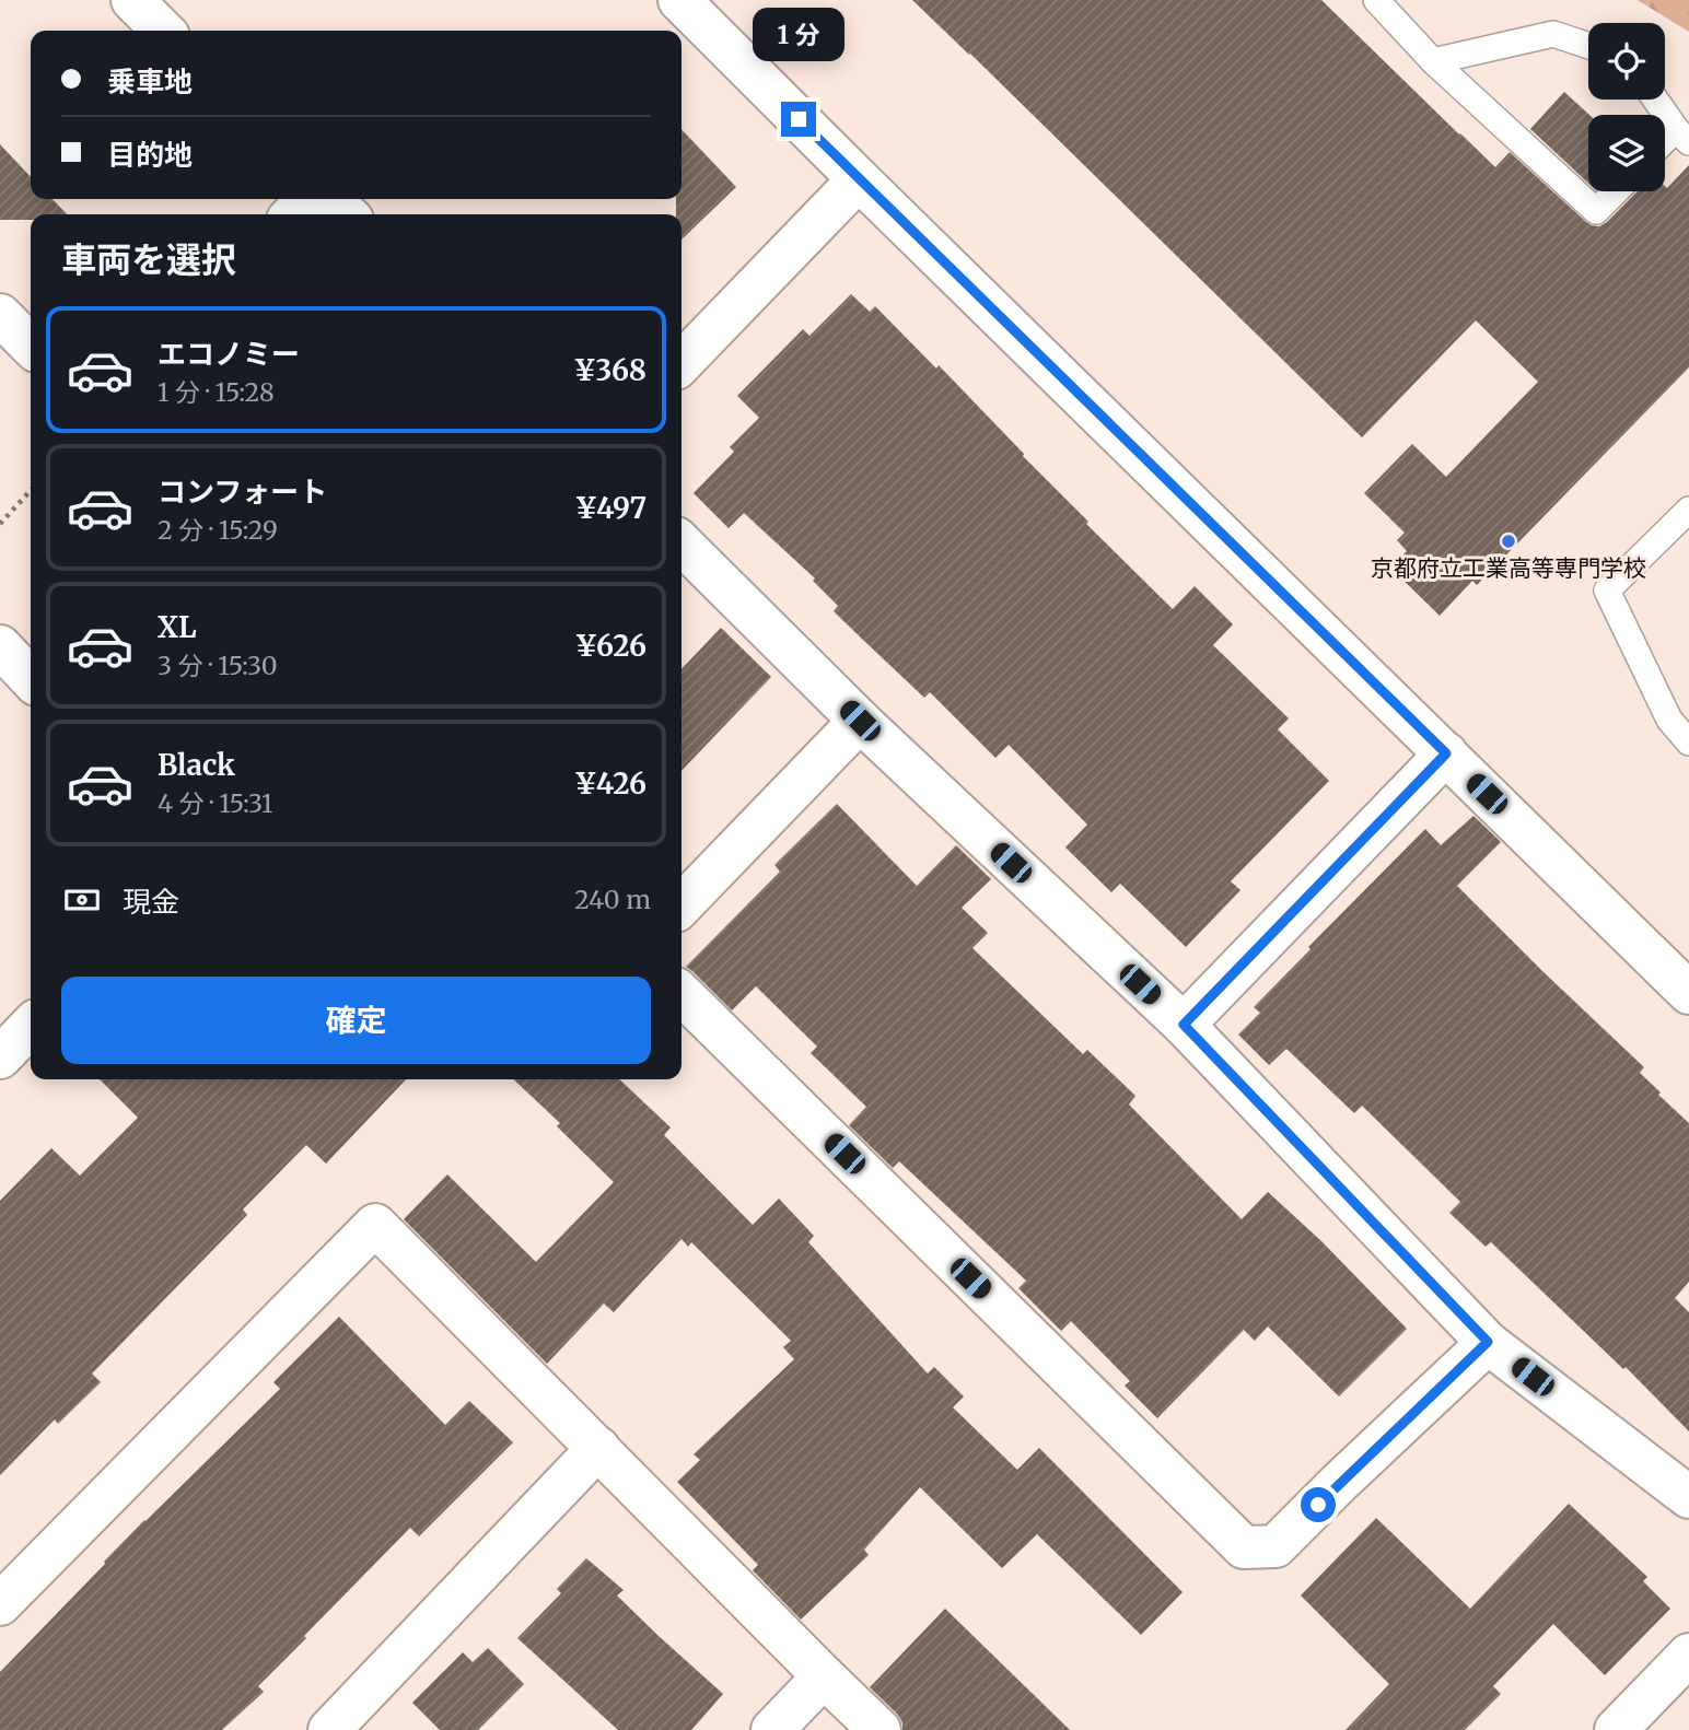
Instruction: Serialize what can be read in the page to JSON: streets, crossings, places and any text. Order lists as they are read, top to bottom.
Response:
{
  "places": ["京都府立工業高等専門学校"],
  "page": {
    "bubble": "1 分",
    "banner": ["乗車地", "目的地"],
    "heading": "車両を選択",
    "list": [
      {
        "name": "エコノミー",
        "note": "1 分 · 15:28",
        "value": "¥368"
      },
      {
        "name": "コンフォート",
        "note": "2 分 · 15:29",
        "value": "¥497"
      },
      {
        "name": "XL",
        "note": "3 分 · 15:30",
        "value": "¥626"
      },
      {
        "name": "Black",
        "note": "4 分 · 15:31",
        "value": "¥426"
      }
    ],
    "pay": ["現金", "240 m"],
    "buttons": "確定"
  }
}
